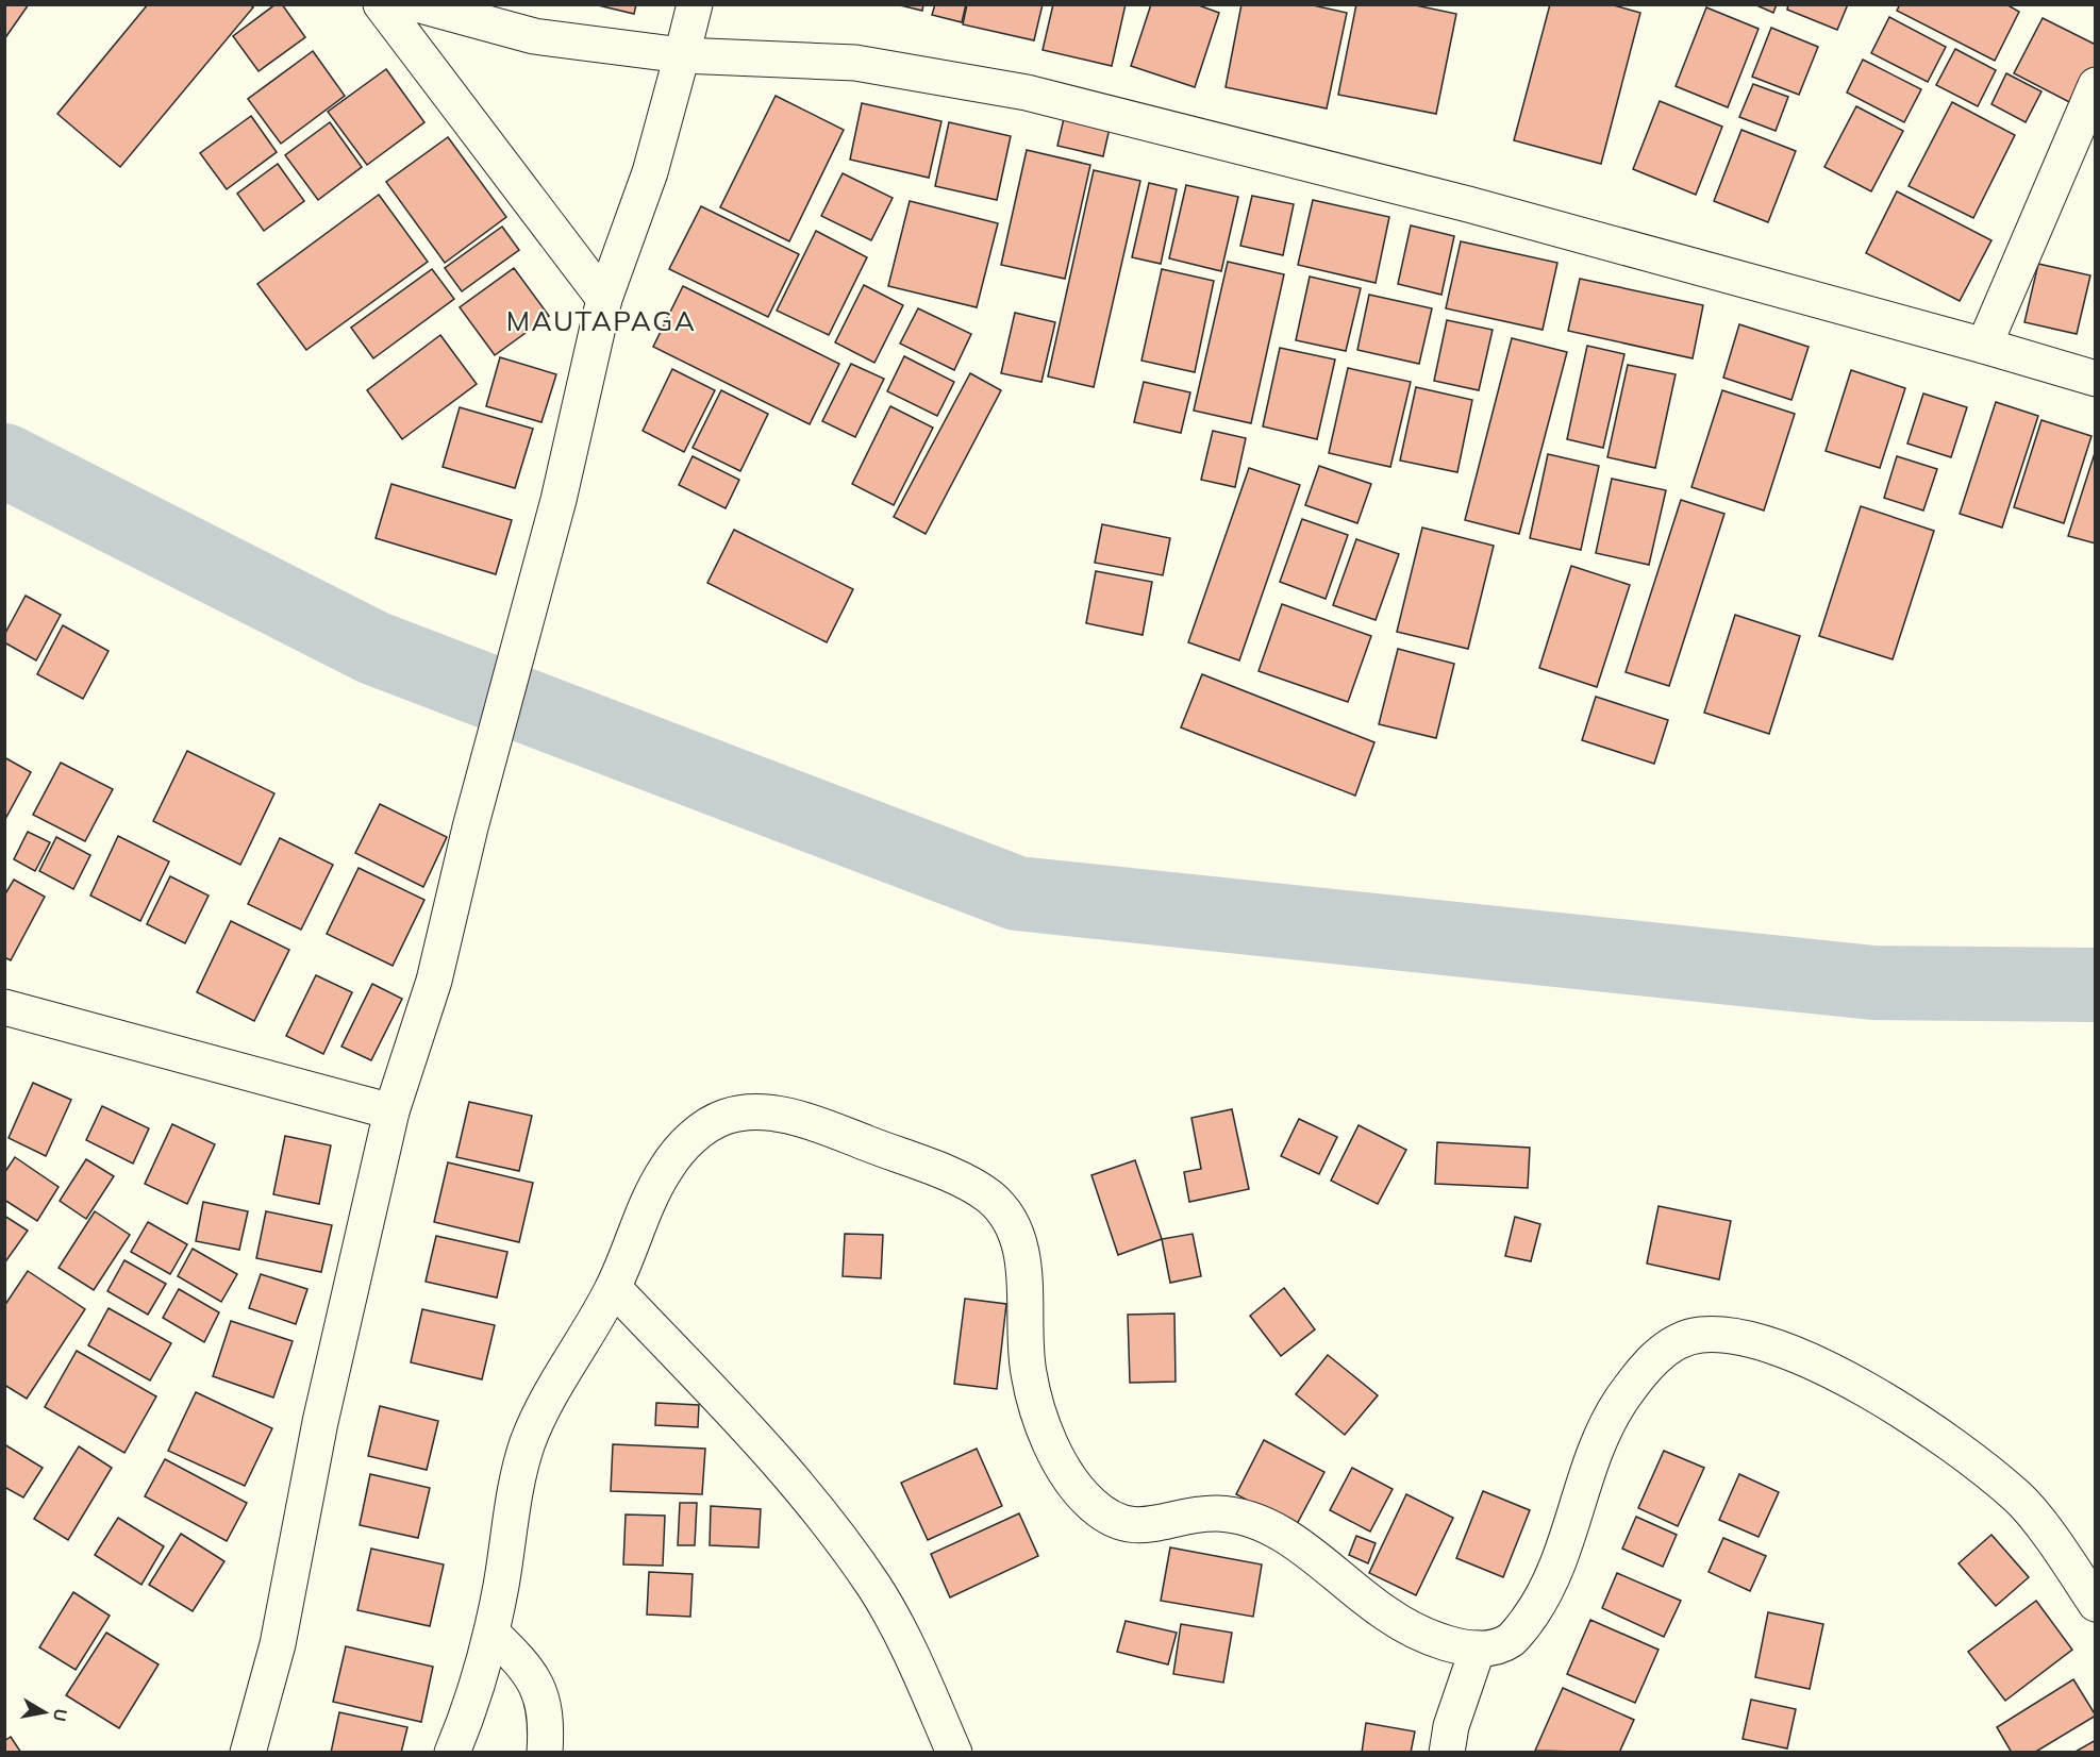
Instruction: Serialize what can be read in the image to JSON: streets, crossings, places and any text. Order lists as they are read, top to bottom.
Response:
{
  "districts": ["MAUTAPAGA"],
  "north": "right"
}
